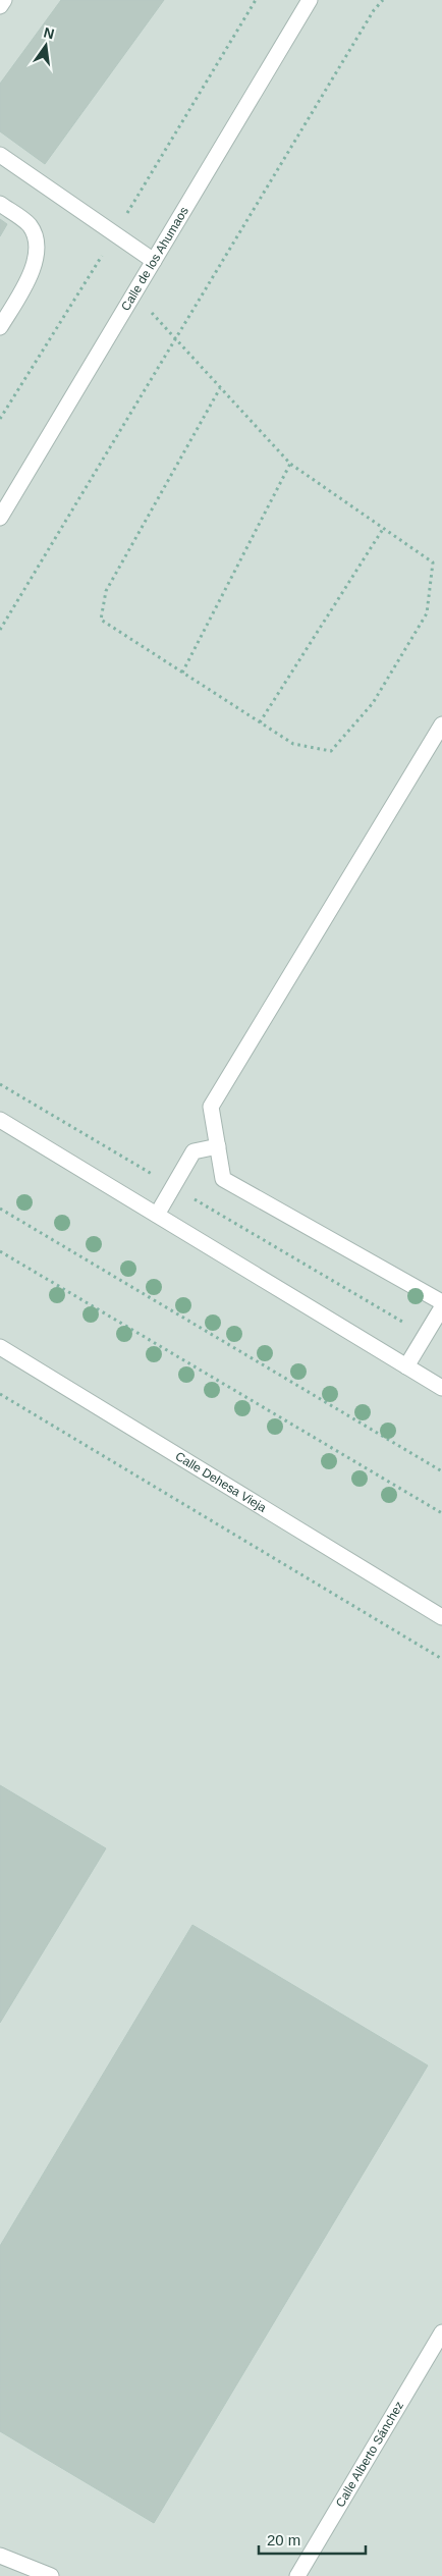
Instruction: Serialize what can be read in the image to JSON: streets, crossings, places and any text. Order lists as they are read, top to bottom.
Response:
{
  "streets": {
    "street": ["Calle de los Ahumaos", "Calle Dehesa Vieja", "Calle Alberto Sánchez"]
  },
  "scale_bar": "20 m",
  "north": "top"
}
